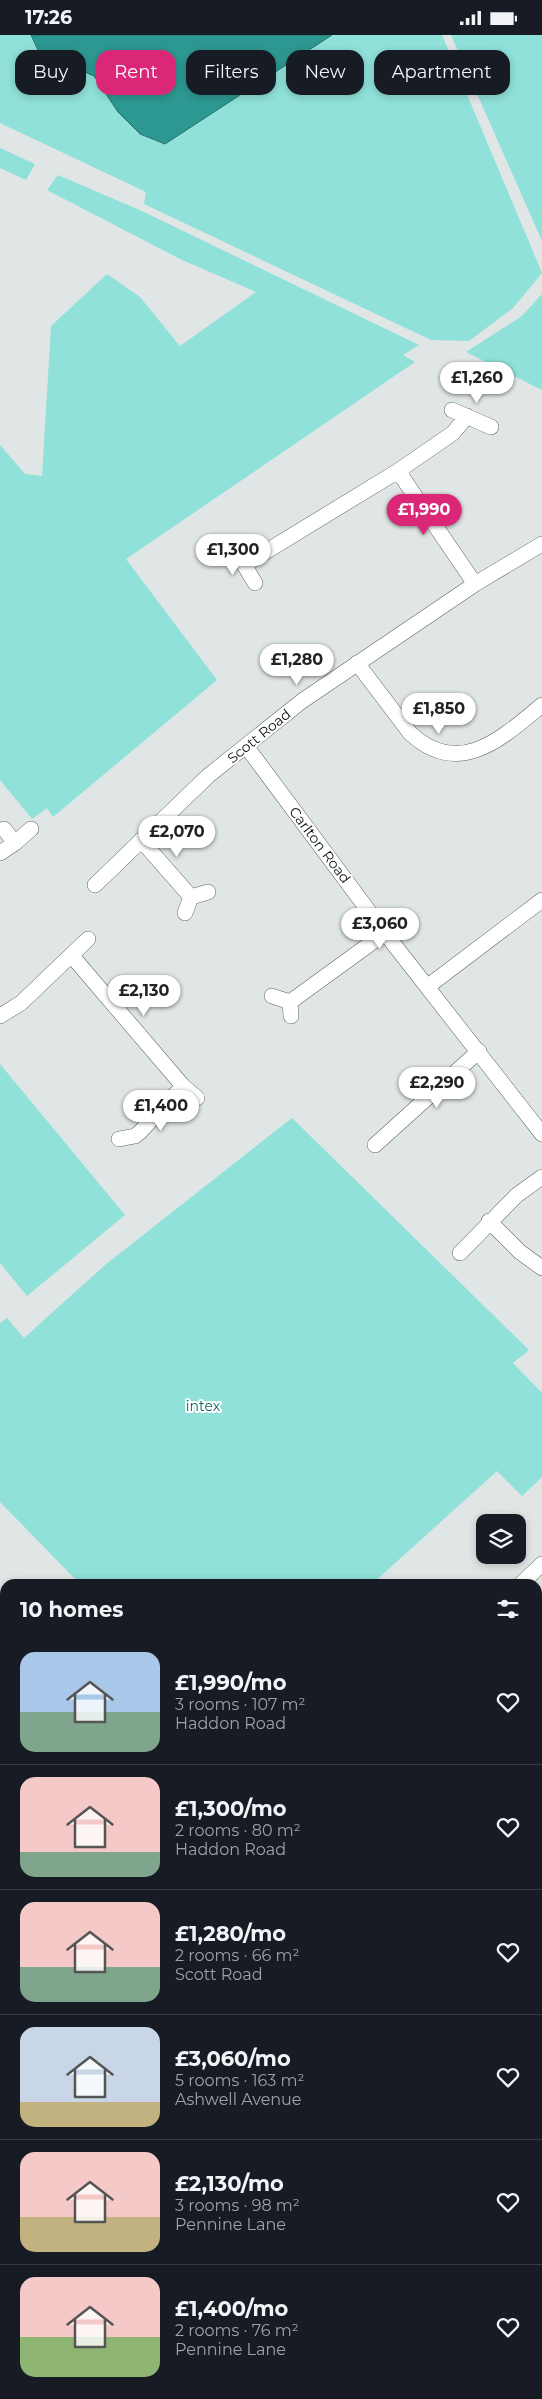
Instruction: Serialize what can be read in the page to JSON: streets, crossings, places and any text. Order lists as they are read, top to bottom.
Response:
{
  "streets": {
    "street": ["Scott Road", "Carlton Road"]
  },
  "crossings": [
    ["Scott Road", "Carlton Road"]
  ],
  "parks": ["intex"],
  "page": {
    "status": "17:26",
    "chip": [
      "Buy",
      "Rent",
      "Filters",
      "New",
      "Apartment"
    ],
    "price": [
      "£1,260",
      "£1,990",
      "£1,300",
      "£1,280",
      "£1,850",
      "£2,070",
      "£3,060",
      "£2,130",
      "£2,290",
      "£1,400"
    ],
    "heading": "10 homes",
    "list": [
      {
        "name": "£1,990/mo",
        "note": "3 rooms · 107 m² · Haddon Road"
      },
      {
        "name": "£1,300/mo",
        "note": "2 rooms · 80 m² · Haddon Road"
      },
      {
        "name": "£1,280/mo",
        "note": "2 rooms · 66 m² · Scott Road"
      },
      {
        "name": "£3,060/mo",
        "note": "5 rooms · 163 m² · Ashwell Avenue"
      },
      {
        "name": "£2,130/mo",
        "note": "3 rooms · 98 m² · Pennine Lane"
      },
      {
        "name": "£1,400/mo",
        "note": "2 rooms · 76 m² · Pennine Lane"
      }
    ]
  }
}
